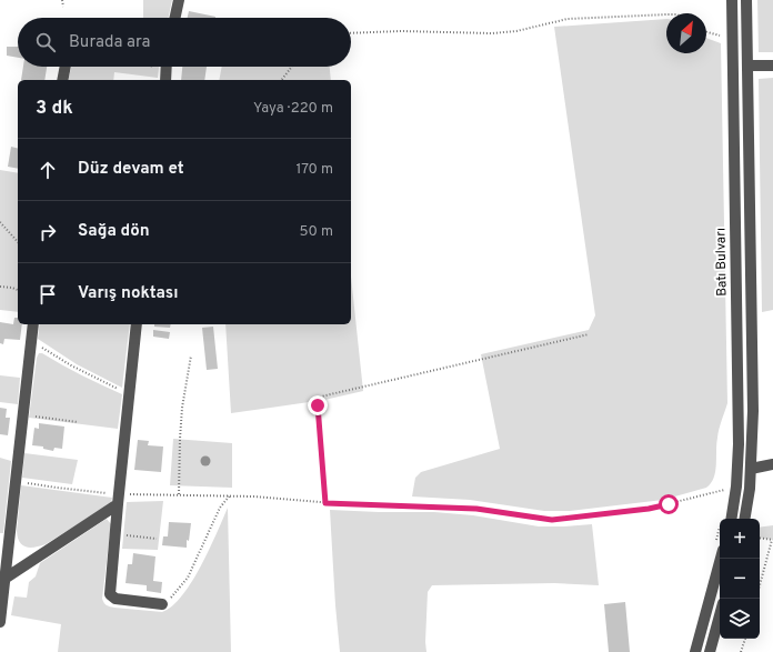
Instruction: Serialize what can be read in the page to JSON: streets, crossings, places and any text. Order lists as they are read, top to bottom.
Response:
{
  "streets": {
    "street": ["Batı Bulvarı"]
  },
  "north": "top right",
  "page": {
    "search": "Burada ara",
    "heading": ["3 dk", "Yaya · 220 m"],
    "list": [
      ["Düz devam et", "170 m"],
      ["Sağa dön", "50 m"],
      "Varış noktası"
    ],
    "map_buttons": ["+", "−"]
  }
}
